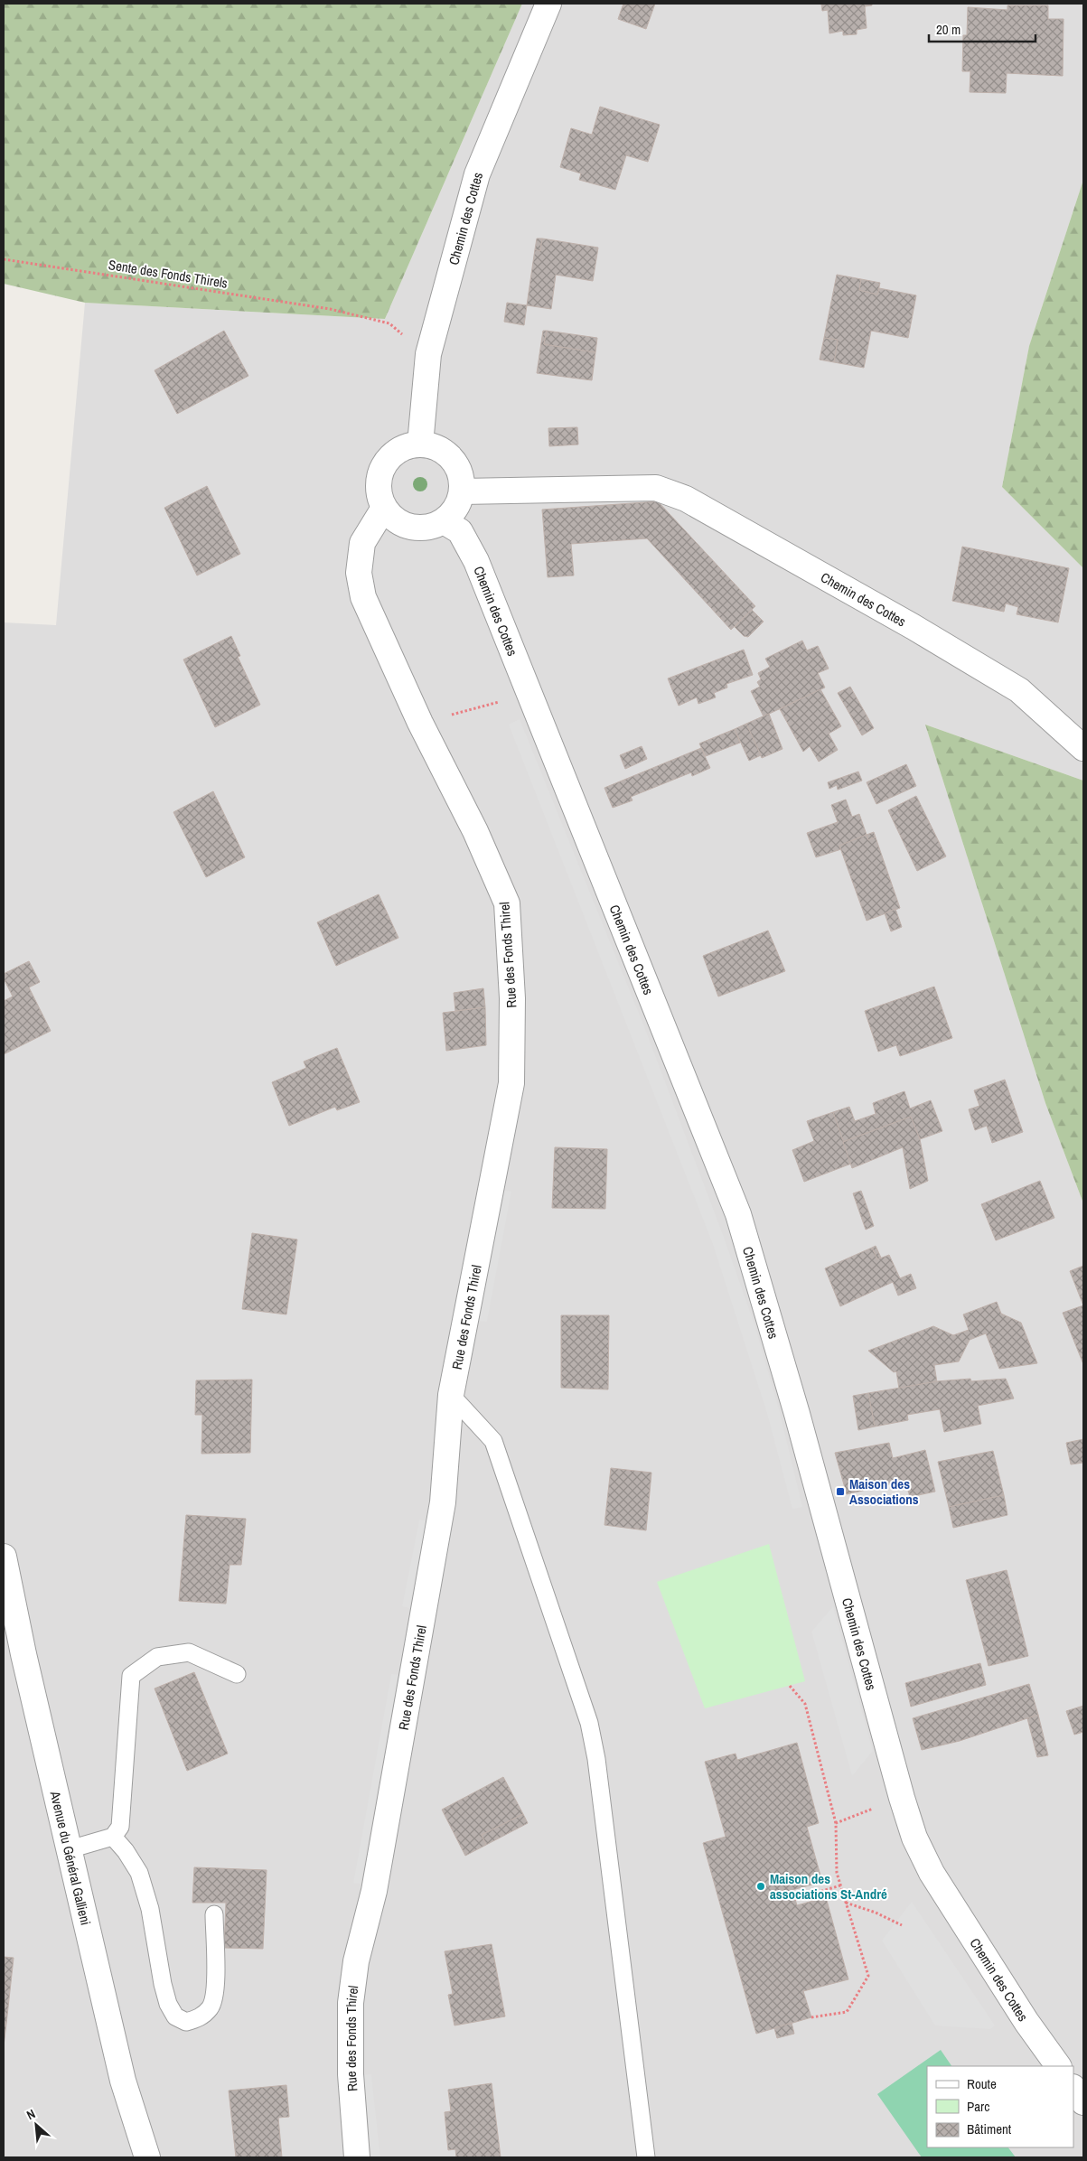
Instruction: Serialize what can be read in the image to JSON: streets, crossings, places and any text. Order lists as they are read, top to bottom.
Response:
{
  "streets": {
    "street": ["Chemin des Cottes", "Rue des Fonds Thirel", "Avenue du Général Gallieni"],
    "path": ["Sente des Fonds Thirels"]
  },
  "crossings": [
    ["Chemin des Cottes", "Rue des Fonds Thirel"]
  ],
  "places": {
    "transit": ["Maison des Associations"],
    "other": ["Maison des associations St-André"]
  },
  "legend": ["Route", "Parc", "Bâtiment"],
  "scale_bar": "20 m",
  "north": "top left"
}
